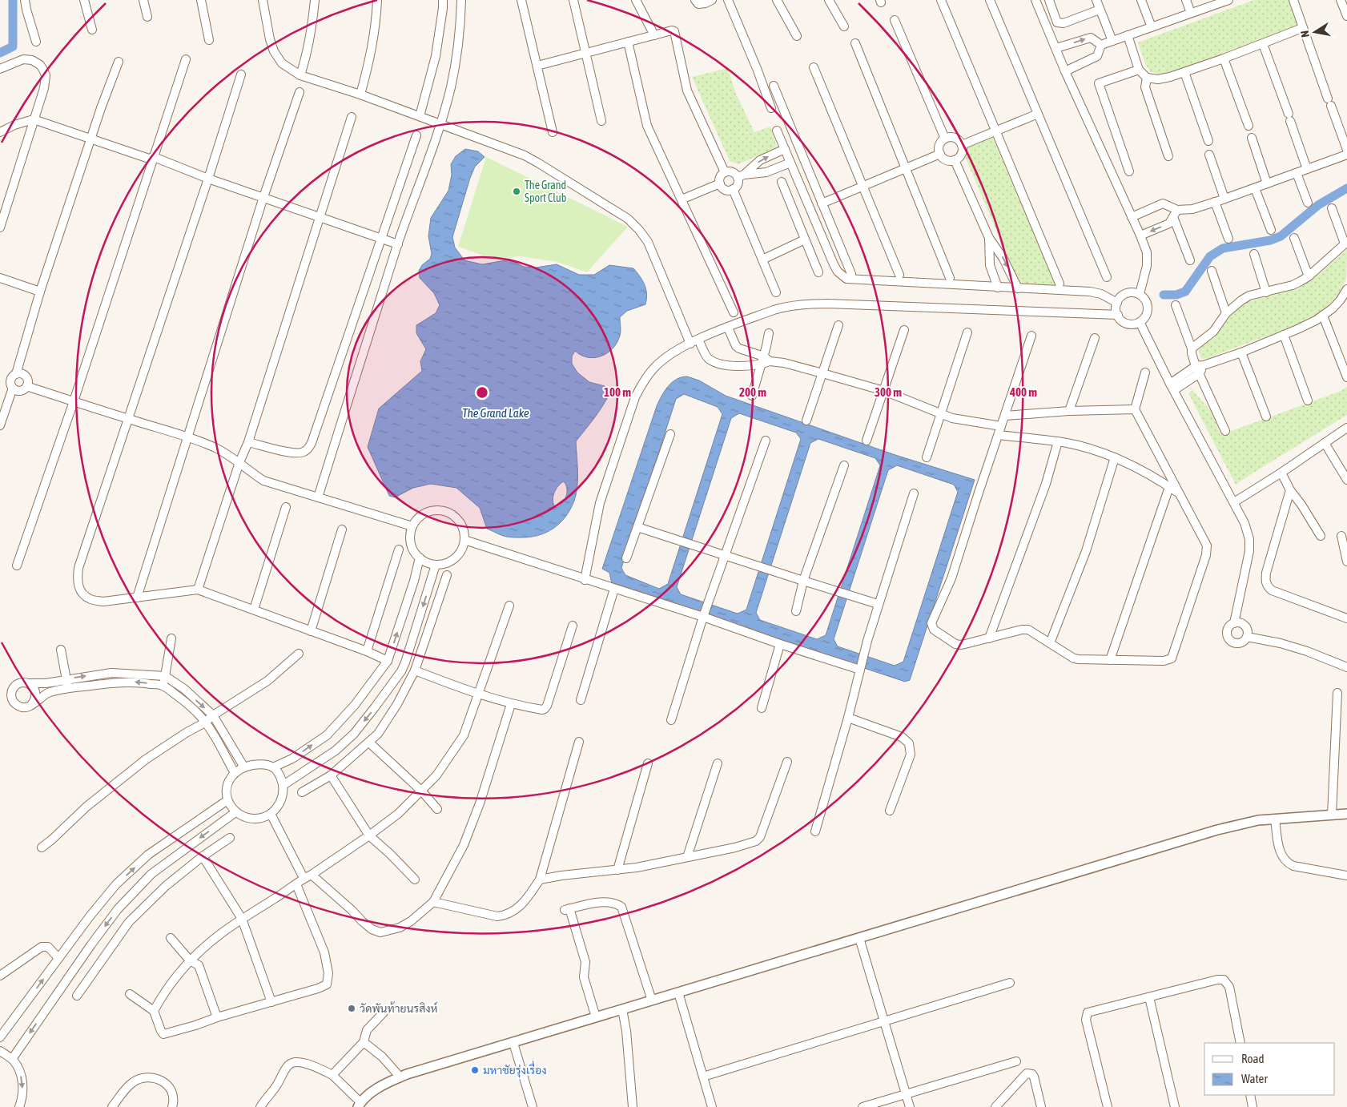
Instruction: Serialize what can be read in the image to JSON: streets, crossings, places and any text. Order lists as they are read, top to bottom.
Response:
{
  "water": ["The Grand Lake"],
  "places": ["The Grand Sport Club", "วัดพันท้ายนรสิงห์", "มหาชัยรุ่งเรื่อง"],
  "legend": ["Road", "Water"],
  "north": "left",
  "rings": [
    "100 m",
    "200 m",
    "300 m",
    "400 m"
  ]
}
